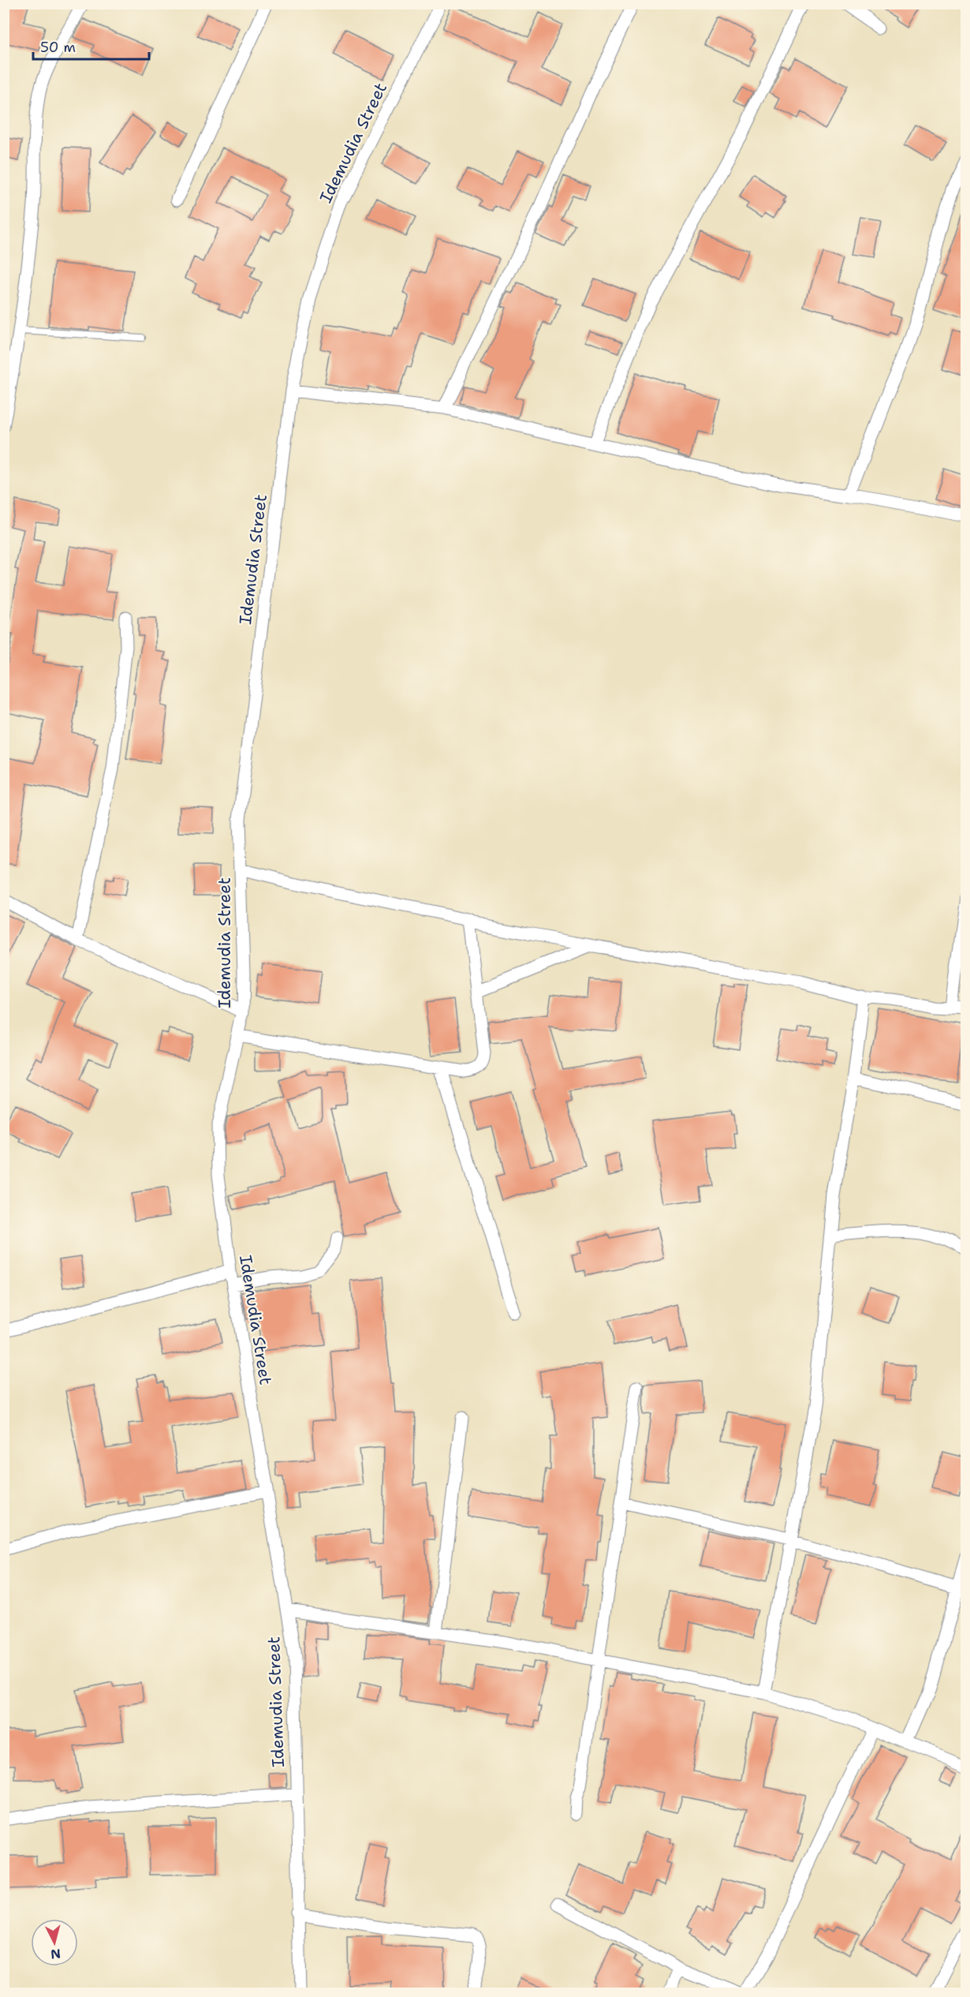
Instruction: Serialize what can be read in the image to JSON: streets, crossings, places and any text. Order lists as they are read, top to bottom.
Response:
{
  "streets": {
    "street": ["Idemudia Street"]
  },
  "scale_bar": "50 m",
  "north": "bottom"
}
